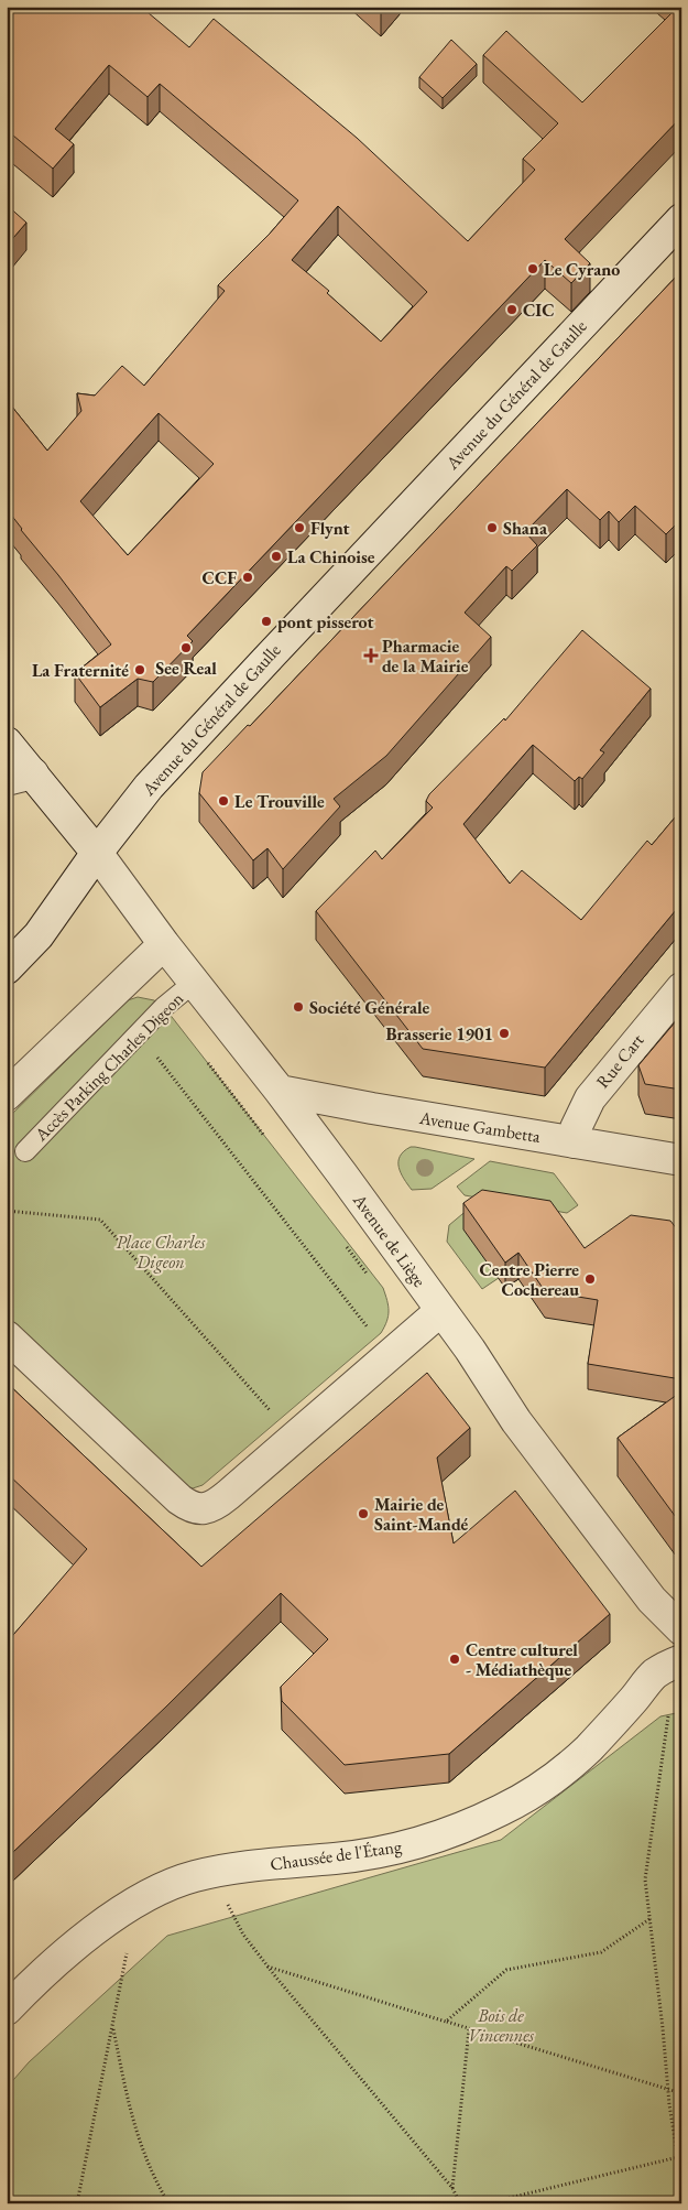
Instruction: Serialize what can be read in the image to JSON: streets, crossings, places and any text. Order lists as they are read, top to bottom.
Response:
{
  "streets": {
    "street": [
      "Avenue du Général de Gaulle",
      "Rue Cart",
      "Avenue Gambetta",
      "Avenue de Liège",
      "Chaussée de l'Étang"
    ],
    "lane": ["Accès Parking Charles Digeon"]
  },
  "crossings": [
    ["Avenue du Général de Gaulle", "Avenue de Liège"],
    ["Rue Cart", "Avenue Gambetta"],
    ["Accès Parking Charles Digeon", "Avenue de Liège"],
    ["Avenue Gambetta", "Avenue de Liège"]
  ],
  "parks": ["Place Charles Digeon", "Bois de Vincennes"],
  "places": {
    "other": [
      "Le Cyrano",
      "CIC",
      "Flynt",
      "Shana",
      "La Chinoise",
      "CCF",
      "pont pisserot",
      "See Real",
      "La Fraternité",
      "Le Trouville",
      "Société Générale",
      "Brasserie 1901",
      "Centre Pierre Cochereau",
      "Mairie de Saint-Mandé",
      "Centre culturel - Médiathèque"
    ],
    "health": ["Pharmacie de la Mairie"]
  }
}
